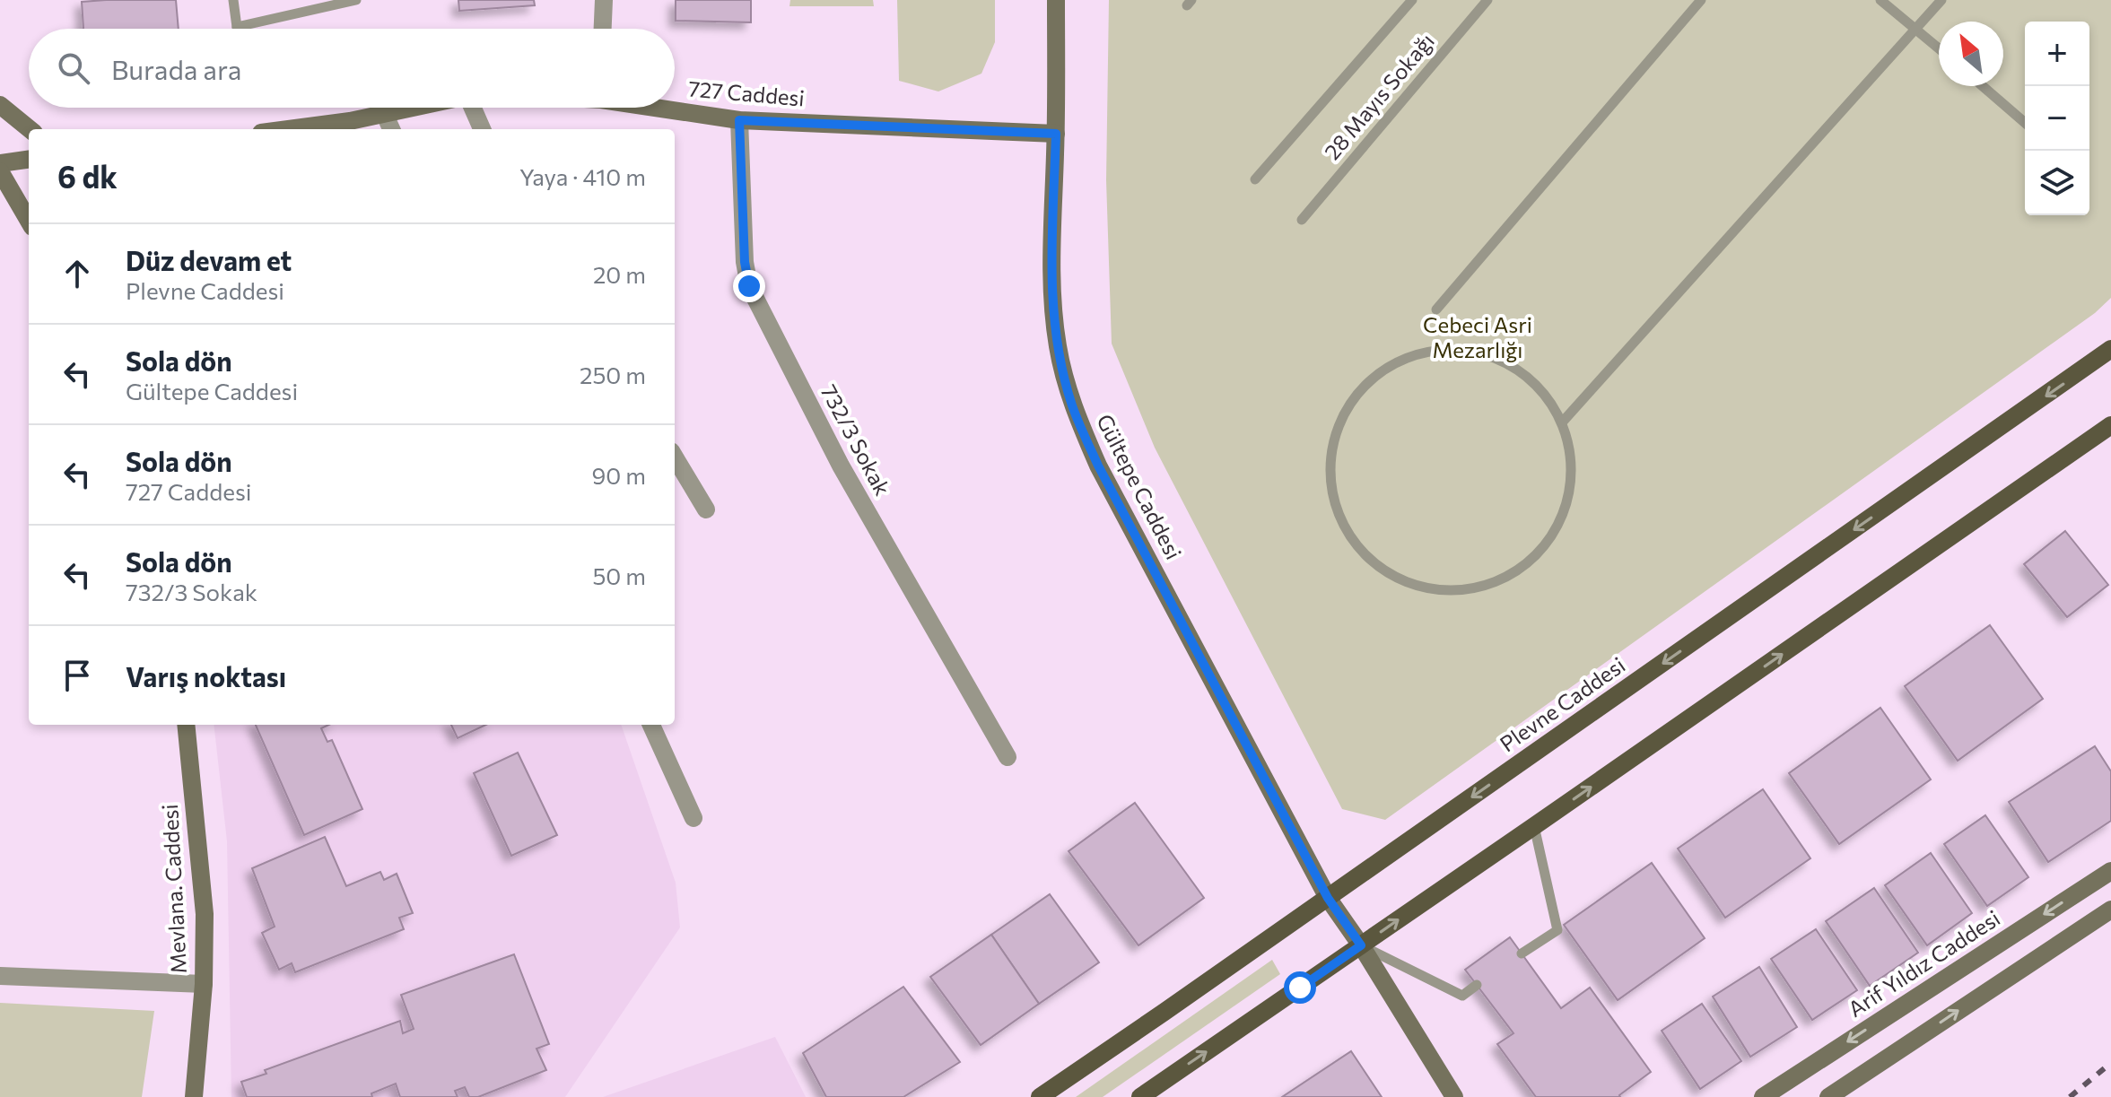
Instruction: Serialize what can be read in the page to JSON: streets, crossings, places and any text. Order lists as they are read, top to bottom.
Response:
{
  "streets": {
    "main road": [
      "727 Caddesi",
      "Gültepe Caddesi",
      "Plevne Caddesi",
      "Mevlana. Caddesi",
      "Arif Yıldız Caddesi"
    ],
    "street": ["732/3 Sokak"],
    "lane": ["28 Mayıs Sokağı"]
  },
  "crossings": [
    ["727 Caddesi", "732/3 Sokak"],
    ["727 Caddesi", "Gültepe Caddesi"],
    ["Gültepe Caddesi", "Plevne Caddesi"]
  ],
  "parks": ["Cebeci Asri Mezarlığı"],
  "north": "top left",
  "page": {
    "map_buttons": ["+", "−"],
    "search": "Burada ara",
    "heading": ["6 dk", "Yaya · 410 m"],
    "list": [
      ["Düz devam et", "Plevne Caddesi", "20 m"],
      ["Sola dön", "Gültepe Caddesi", "250 m"],
      ["Sola dön", "727 Caddesi", "90 m"],
      ["Sola dön", "732/3 Sokak", "50 m"],
      "Varış noktası"
    ]
  }
}
